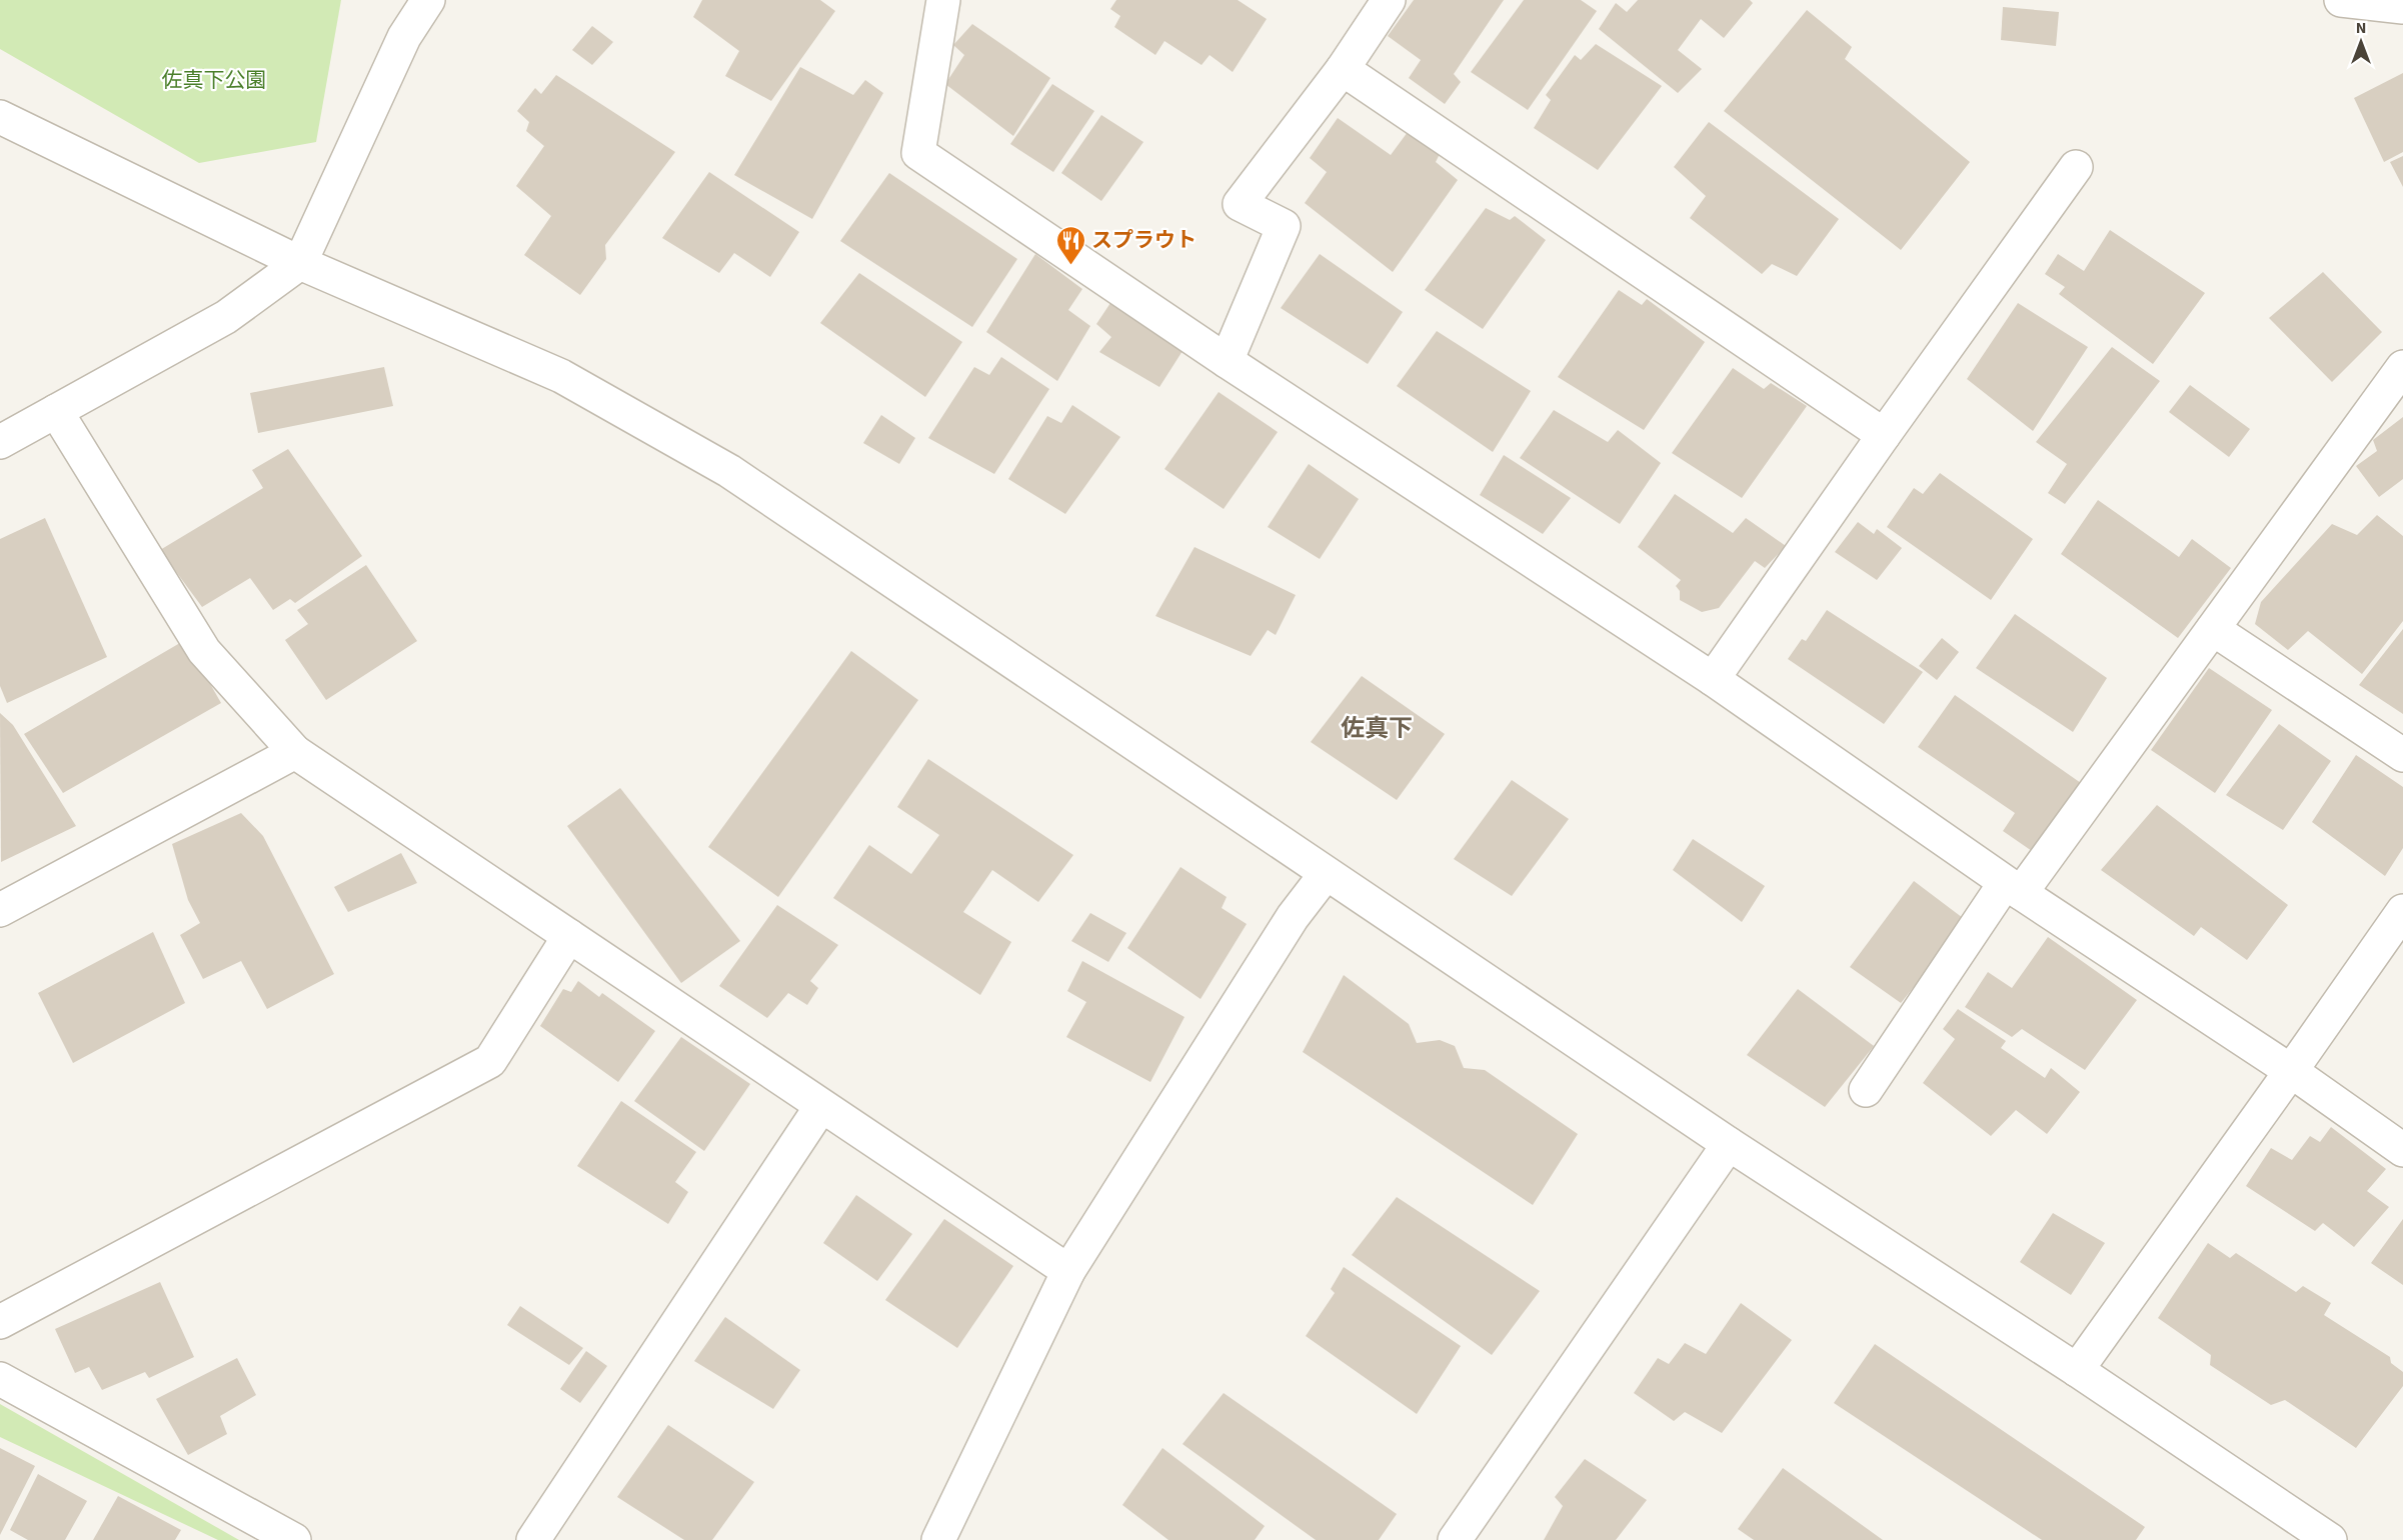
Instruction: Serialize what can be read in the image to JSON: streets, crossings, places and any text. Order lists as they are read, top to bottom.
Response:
{
  "districts": ["佐真下"],
  "parks": ["佐真下公園"],
  "places": {
    "restaurant": ["スプラウト"]
  },
  "north": "top"
}
